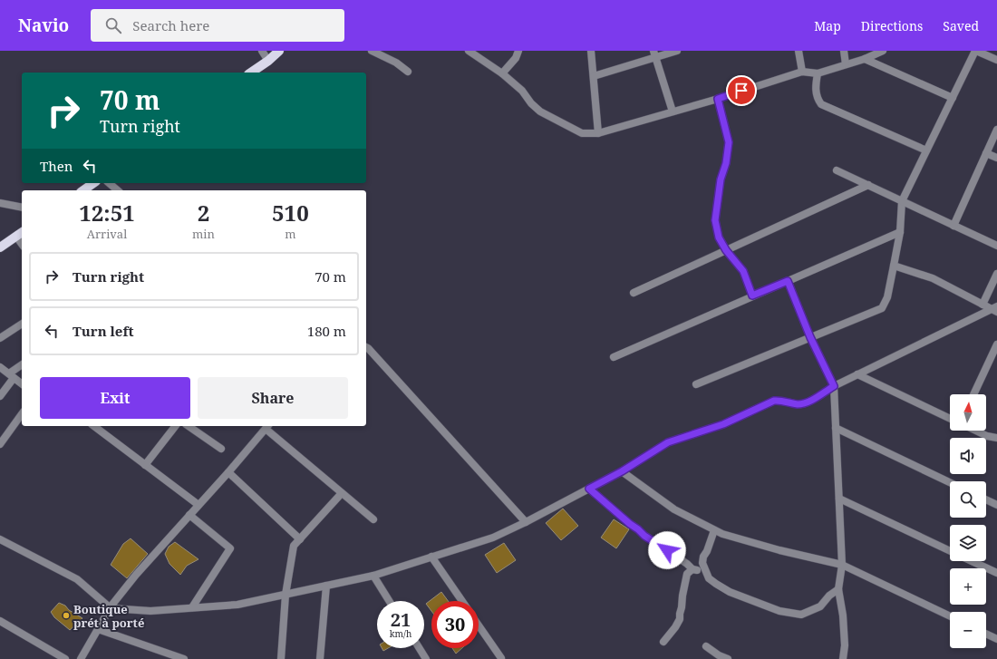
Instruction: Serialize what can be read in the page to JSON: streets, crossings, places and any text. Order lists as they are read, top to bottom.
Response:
{
  "places": ["Boutique prét à porté"],
  "north": "top",
  "page": {
    "header": "Navio",
    "search": "Search here",
    "nav": ["Map", "Directions", "Saved"],
    "turn": ["70 m", "Turn right"],
    "then": "Then",
    "eta": [
      "12:51",
      "Arrival",
      "2",
      "min",
      "510",
      "m"
    ],
    "list": [
      {
        "name": "Turn right",
        "value": "70 m"
      },
      {
        "name": "Turn left",
        "value": "180 m"
      }
    ],
    "buttons": ["Exit", "Share"],
    "map_buttons": ["+", "−"],
    "speed": "21 km/h",
    "limit": "30"
  }
}
